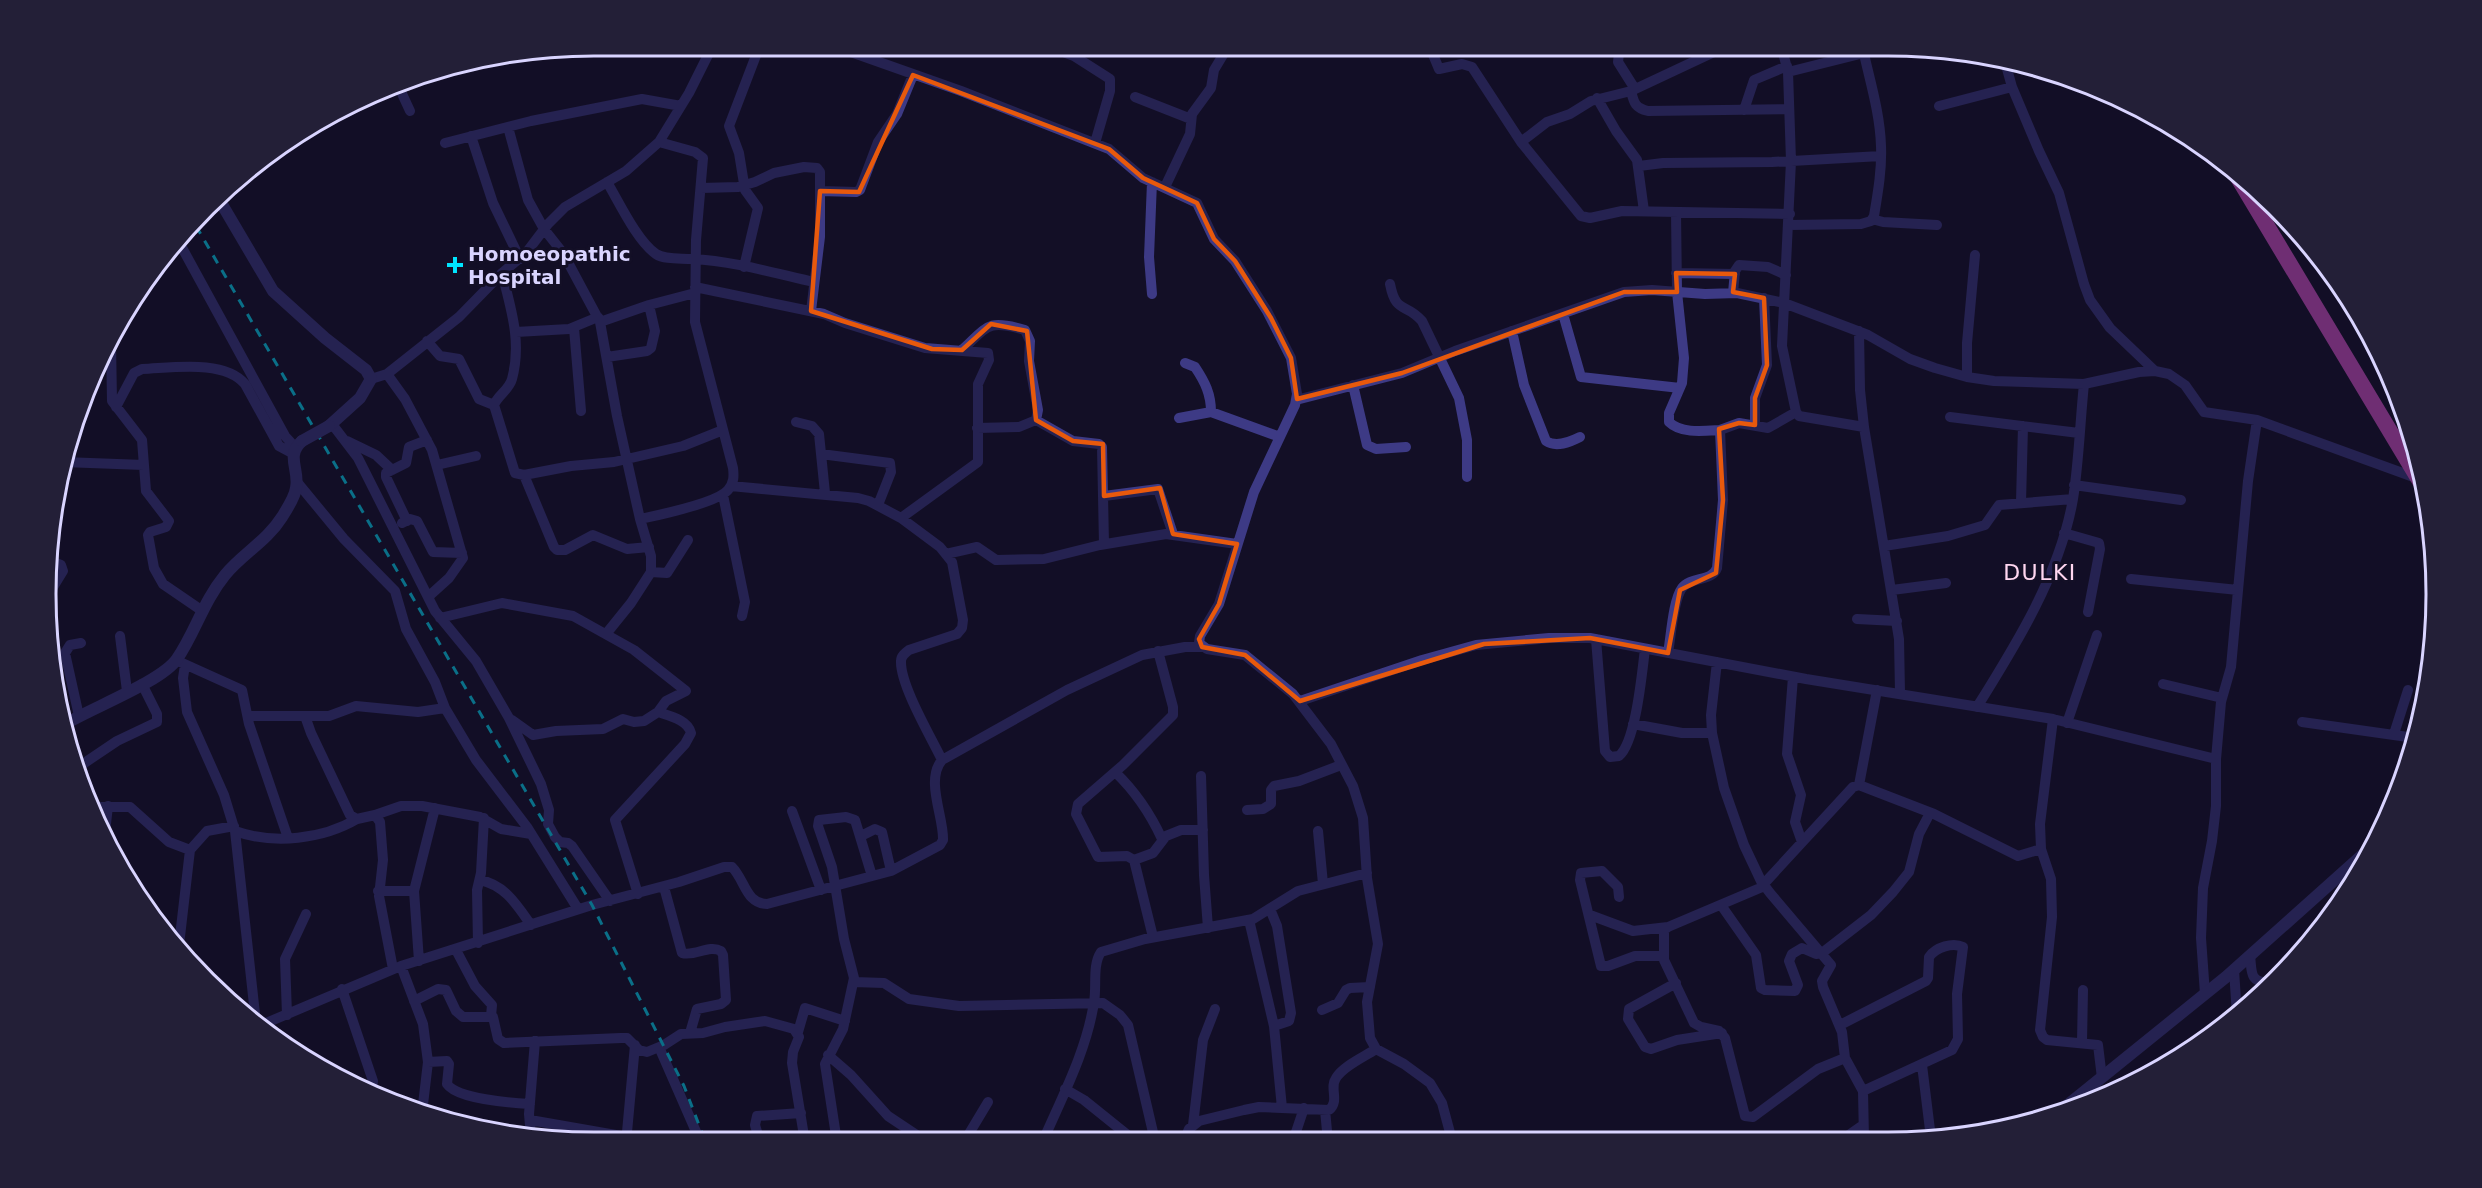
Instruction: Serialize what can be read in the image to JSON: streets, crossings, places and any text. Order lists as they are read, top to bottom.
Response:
{
  "districts": ["DULKI"],
  "places": {
    "health": ["Homoeopathic Hospital"]
  }
}
